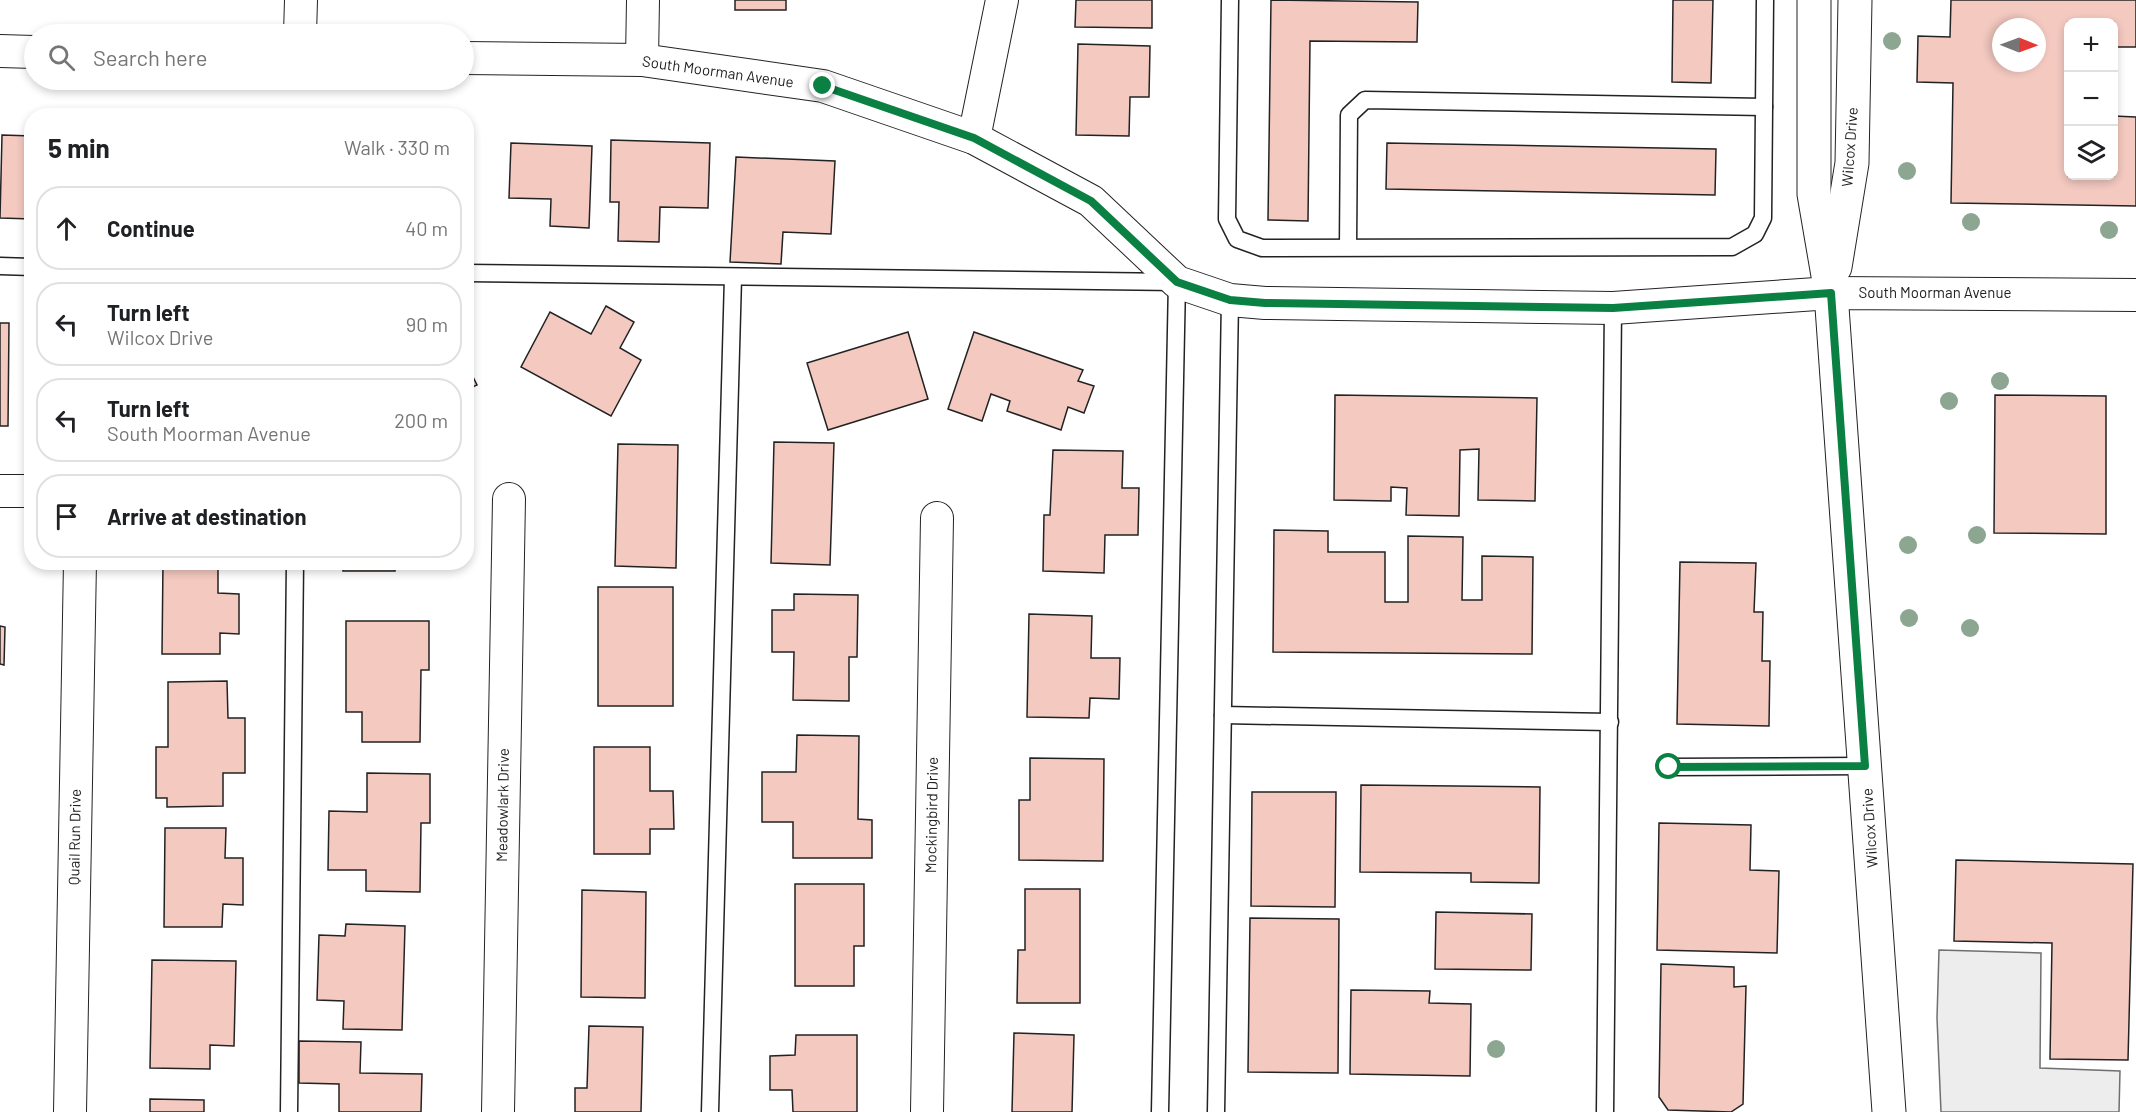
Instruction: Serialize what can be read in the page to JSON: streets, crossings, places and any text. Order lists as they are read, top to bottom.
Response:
{
  "streets": {
    "street": [
      "South Moorman Avenue",
      "Wilcox Drive",
      "Meadowlark Drive",
      "Mockingbird Drive",
      "Quail Run Drive"
    ]
  },
  "crossings": [
    ["South Moorman Avenue", "Wilcox Drive"]
  ],
  "north": "right",
  "page": {
    "map_buttons": ["+", "−"],
    "search": "Search here",
    "heading": ["5 min", "Walk · 330 m"],
    "list": [
      ["Continue", "40 m"],
      ["Turn left", "Wilcox Drive", "90 m"],
      ["Turn left", "South Moorman Avenue", "200 m"],
      "Arrive at destination"
    ]
  }
}
